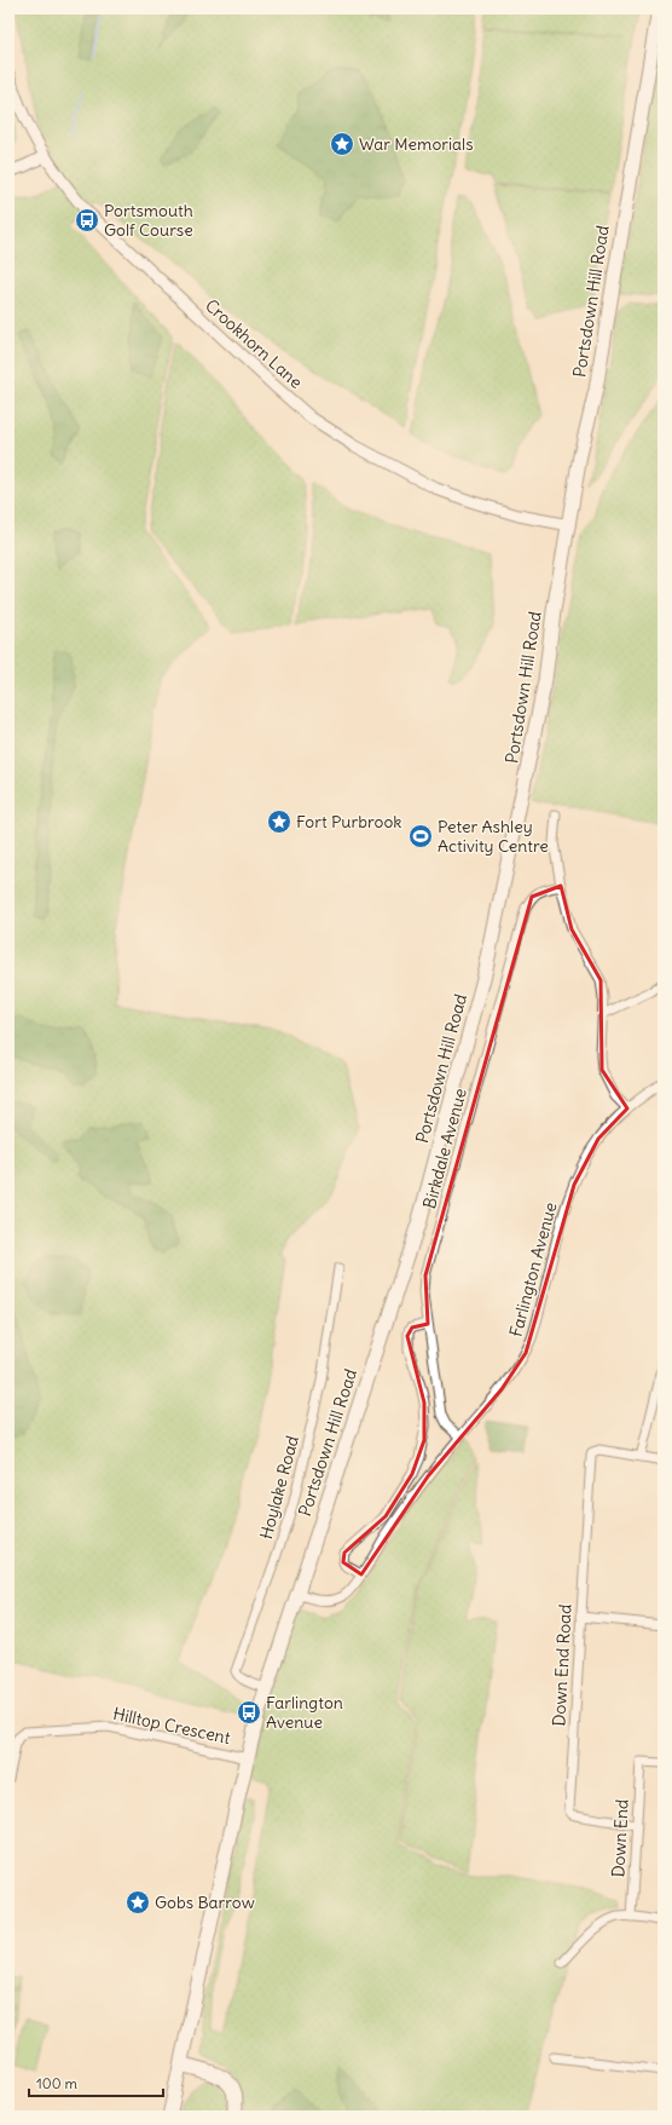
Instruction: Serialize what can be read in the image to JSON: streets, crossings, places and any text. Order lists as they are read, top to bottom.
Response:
{
  "streets": {
    "main road": ["Portsdown Hill Road"],
    "street": [
      "Crookhorn Lane",
      "Birkdale Avenue",
      "Farlington Avenue",
      "Hoylake Road",
      "Down End Road",
      "Hilltop Crescent",
      "Down End"
    ]
  },
  "crossings": [
    ["Portsdown Hill Road", "Crookhorn Lane"],
    ["Portsdown Hill Road", "Farlington Avenue"],
    ["Portsdown Hill Road", "Hoylake Road"],
    ["Portsdown Hill Road", "Hilltop Crescent"],
    ["Birkdale Avenue", "Farlington Avenue"],
    ["Down End Road", "Down End"]
  ],
  "places": {
    "place": ["War Memorials", "Fort Purbrook", "Gobs Barrow"],
    "bus stop": ["Portsmouth Golf Course", "Farlington Avenue"],
    "sports": ["Peter Ashley Activity Centre"]
  },
  "scale_bar": "100 m"
}
